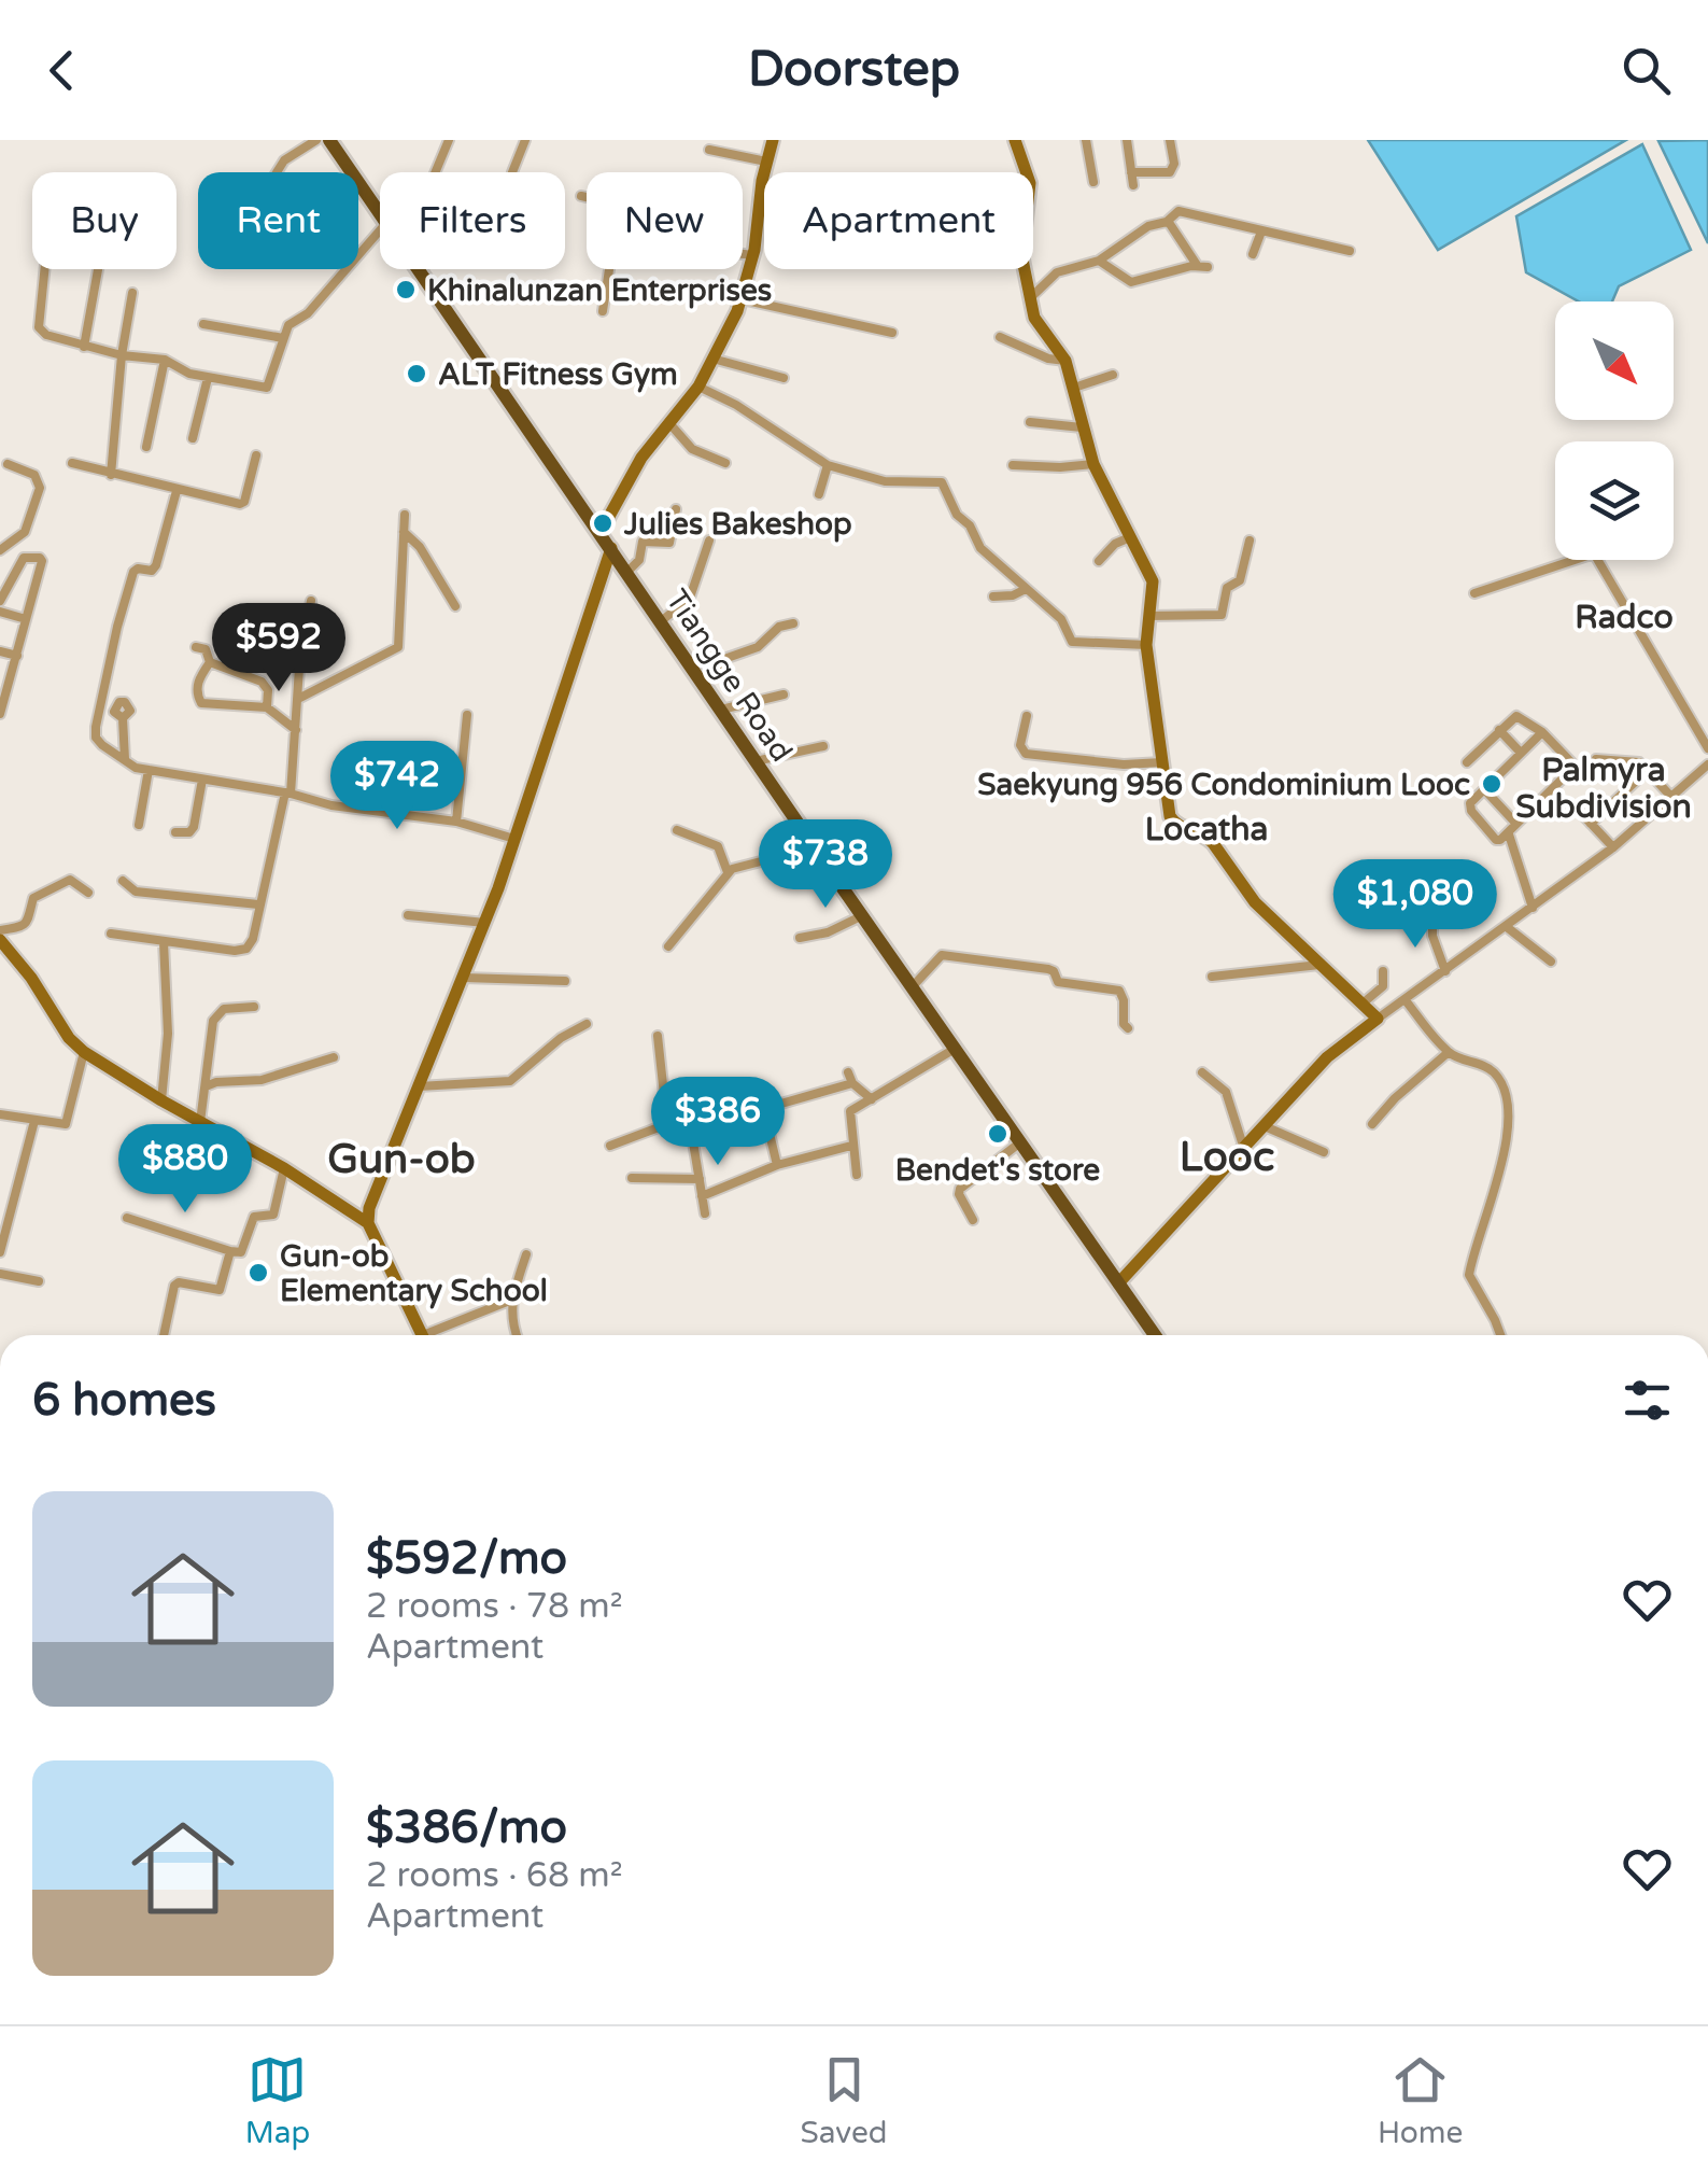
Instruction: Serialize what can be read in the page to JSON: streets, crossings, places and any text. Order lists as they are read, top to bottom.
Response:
{
  "streets": {
    "main road": ["Tiangge Road"]
  },
  "districts": [
    "Radco",
    "Palmyra Subdivision",
    "Locatha",
    "Looc",
    "Gun-ob"
  ],
  "places": [
    "Khinalunzan Enterprises",
    "ALT Fitness Gym",
    "Julies Bakeshop",
    "Saekyung 956 Condominium Looc",
    "Bendet's store",
    "Gun-ob Elementary School"
  ],
  "north": "bottom right",
  "page": {
    "header": "Doorstep",
    "chip": [
      "Buy",
      "Rent",
      "Filters",
      "New",
      "Apartment"
    ],
    "price": [
      "$592",
      "$742",
      "$738",
      "$1,080",
      "$386",
      "$880"
    ],
    "heading": "6 homes",
    "list": [
      {
        "name": "$592/mo",
        "note": "2 rooms · 78 m² · Apartment"
      },
      {
        "name": "$386/mo",
        "note": "2 rooms · 68 m² · Apartment"
      }
    ],
    "tabs": ["Map", "Saved", "Home"]
  }
}
